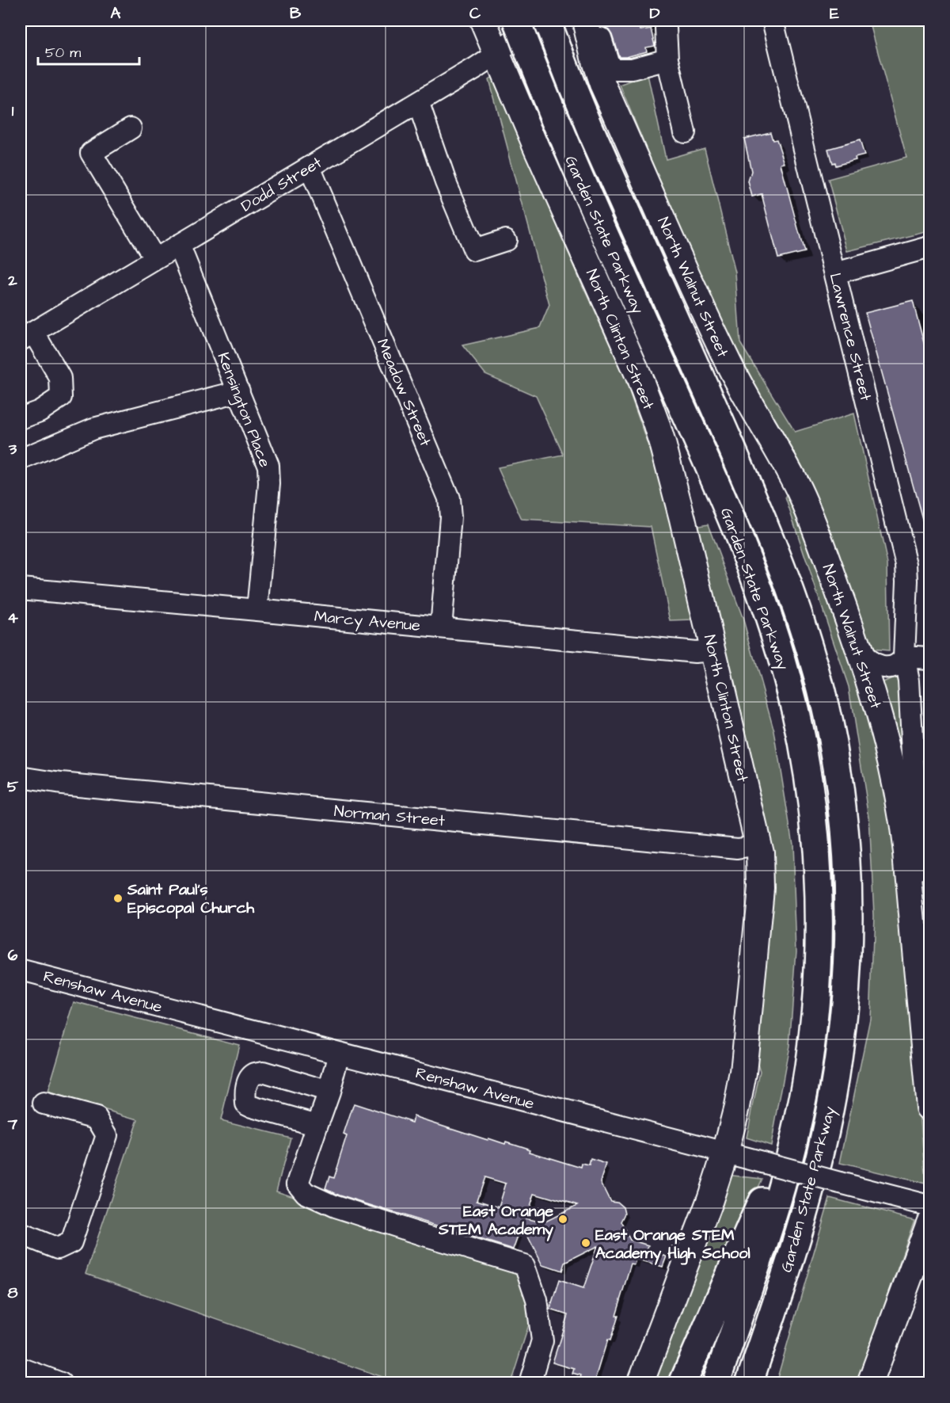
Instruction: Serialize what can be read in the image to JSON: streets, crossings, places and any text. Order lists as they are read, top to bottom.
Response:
{
  "streets": {
    "highway": ["Garden State Parkway"],
    "main road": ["North Walnut Street", "North Clinton Street"],
    "street": [
      "Dodd Street",
      "Lawrence Street",
      "Meadow Street",
      "Kensington Place",
      "Marcy Avenue",
      "Norman Street",
      "Renshaw Avenue"
    ]
  },
  "crossings": [
    ["Dodd Street", "Garden State Parkway"],
    ["Dodd Street", "North Clinton Street"],
    ["Dodd Street", "Meadow Street"],
    ["Dodd Street", "Kensington Place"],
    ["North Walnut Street", "Lawrence Street"],
    ["North Clinton Street", "Marcy Avenue"],
    ["North Clinton Street", "Norman Street"],
    ["North Clinton Street", "Renshaw Avenue"],
    ["Meadow Street", "Marcy Avenue"],
    ["Kensington Place", "Marcy Avenue"]
  ],
  "places": ["Saint Paul's Episcopal Church", "East Orange STEM Academy", "East Orange STEM Academy High School"],
  "scale_bar": "50 m",
  "grid": {
    "columns": [
      "A",
      "B",
      "C",
      "D",
      "E"
    ],
    "rows": [
      "1",
      "2",
      "3",
      "4",
      "5",
      "6",
      "7",
      "8"
    ]
  }
}
